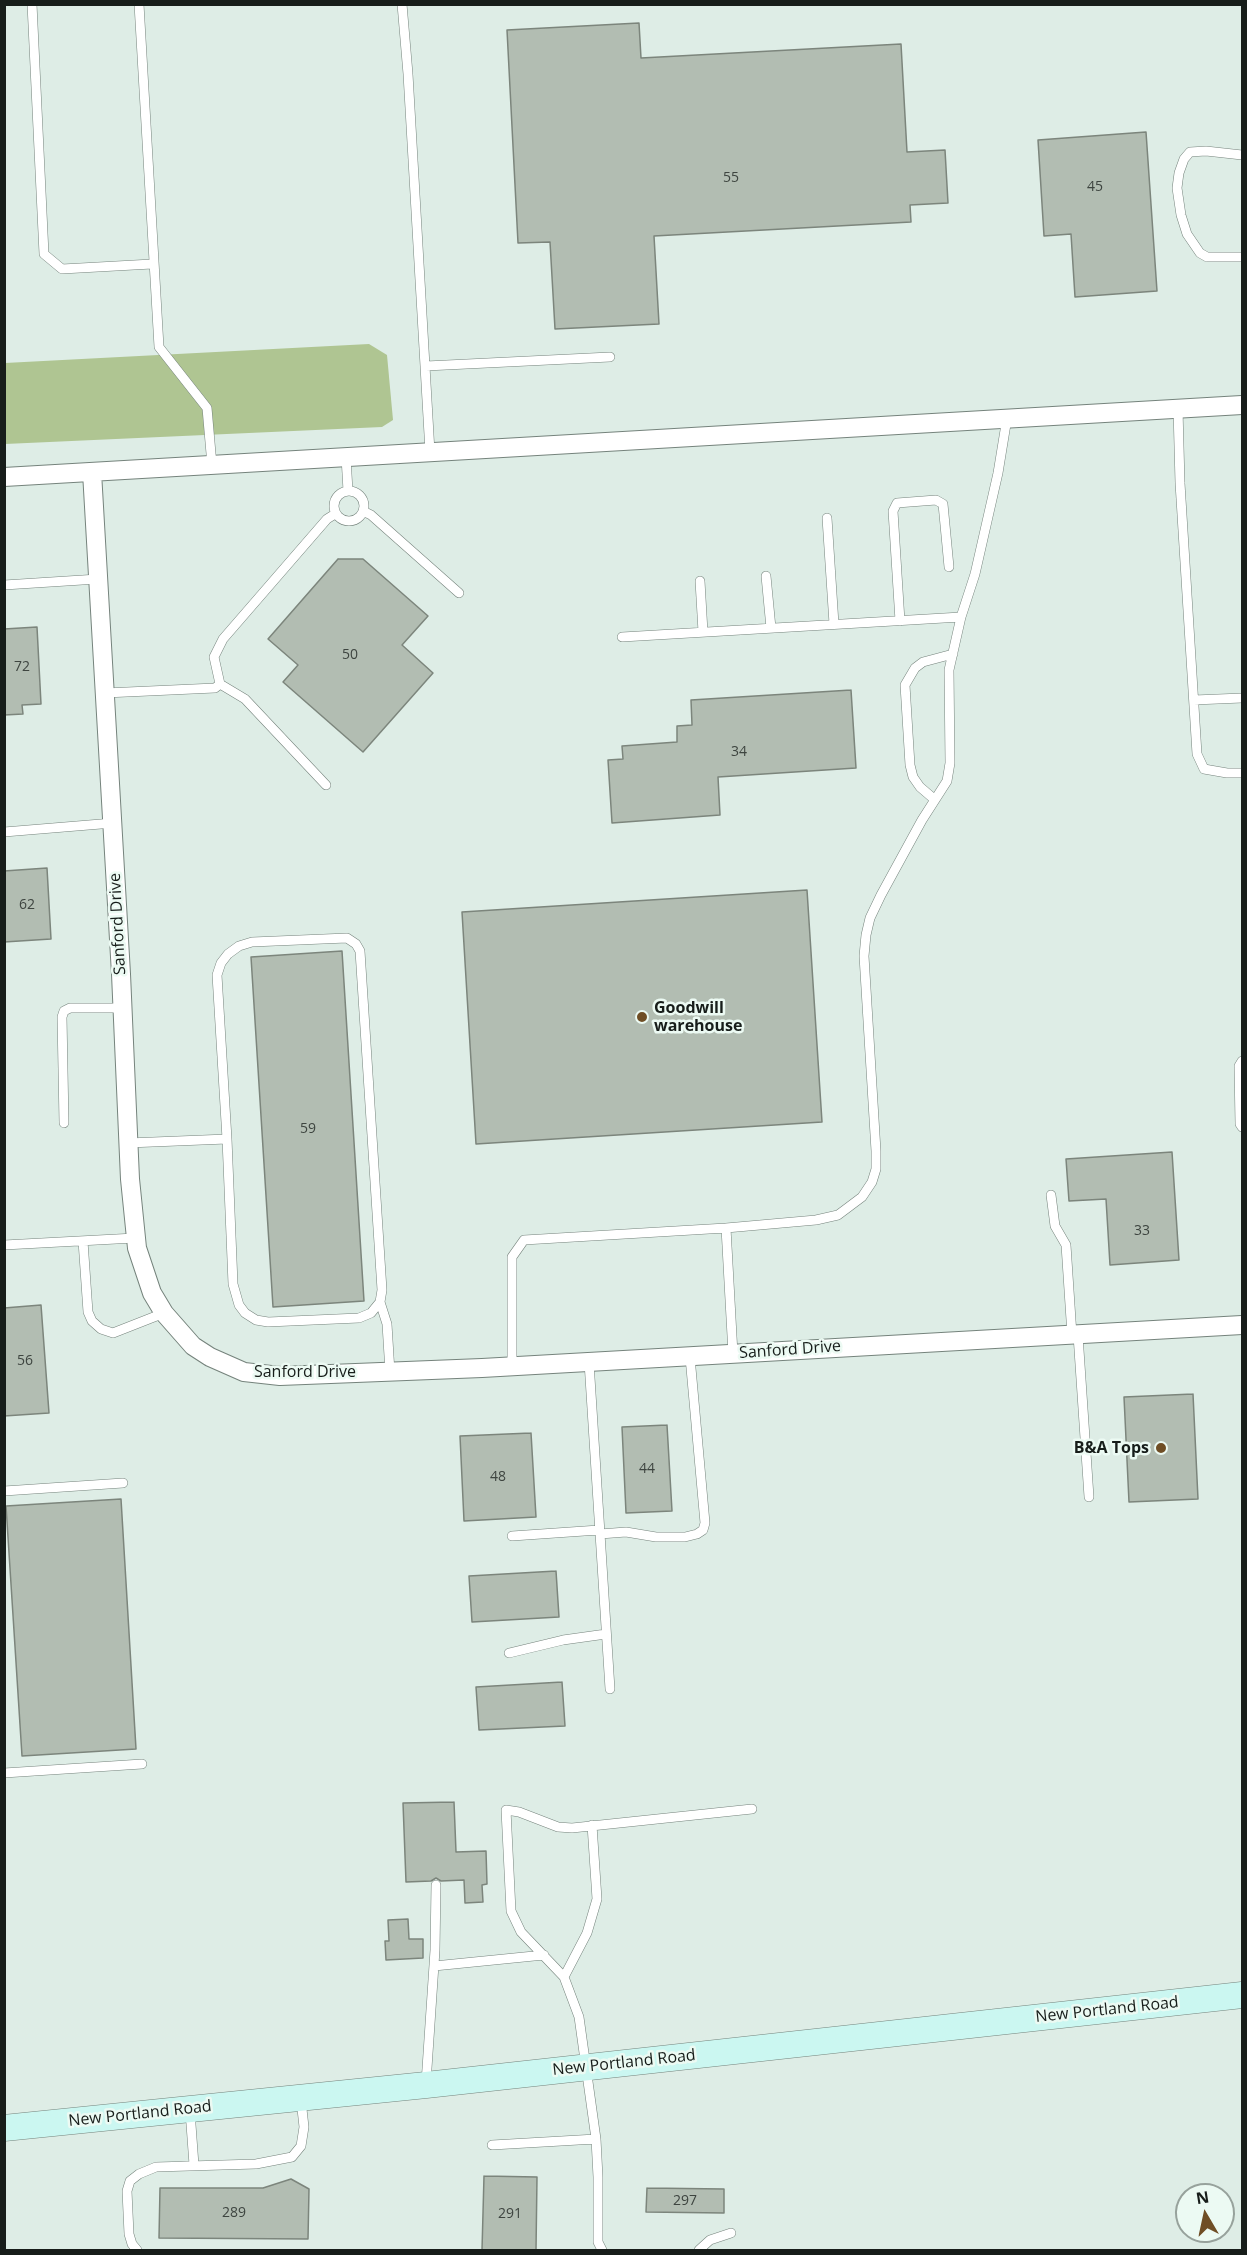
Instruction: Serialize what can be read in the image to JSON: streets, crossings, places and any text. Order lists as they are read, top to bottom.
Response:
{
  "streets": {
    "street": ["Sanford Drive", "New Portland Road"]
  },
  "places": ["Goodwill warehouse", "B&A Tops"],
  "house_numbers": [
    "55",
    "45",
    "50",
    "72",
    "34",
    "62",
    "59",
    "33",
    "56",
    "44",
    "48",
    "297",
    "289",
    "291"
  ],
  "north": "top"
}
